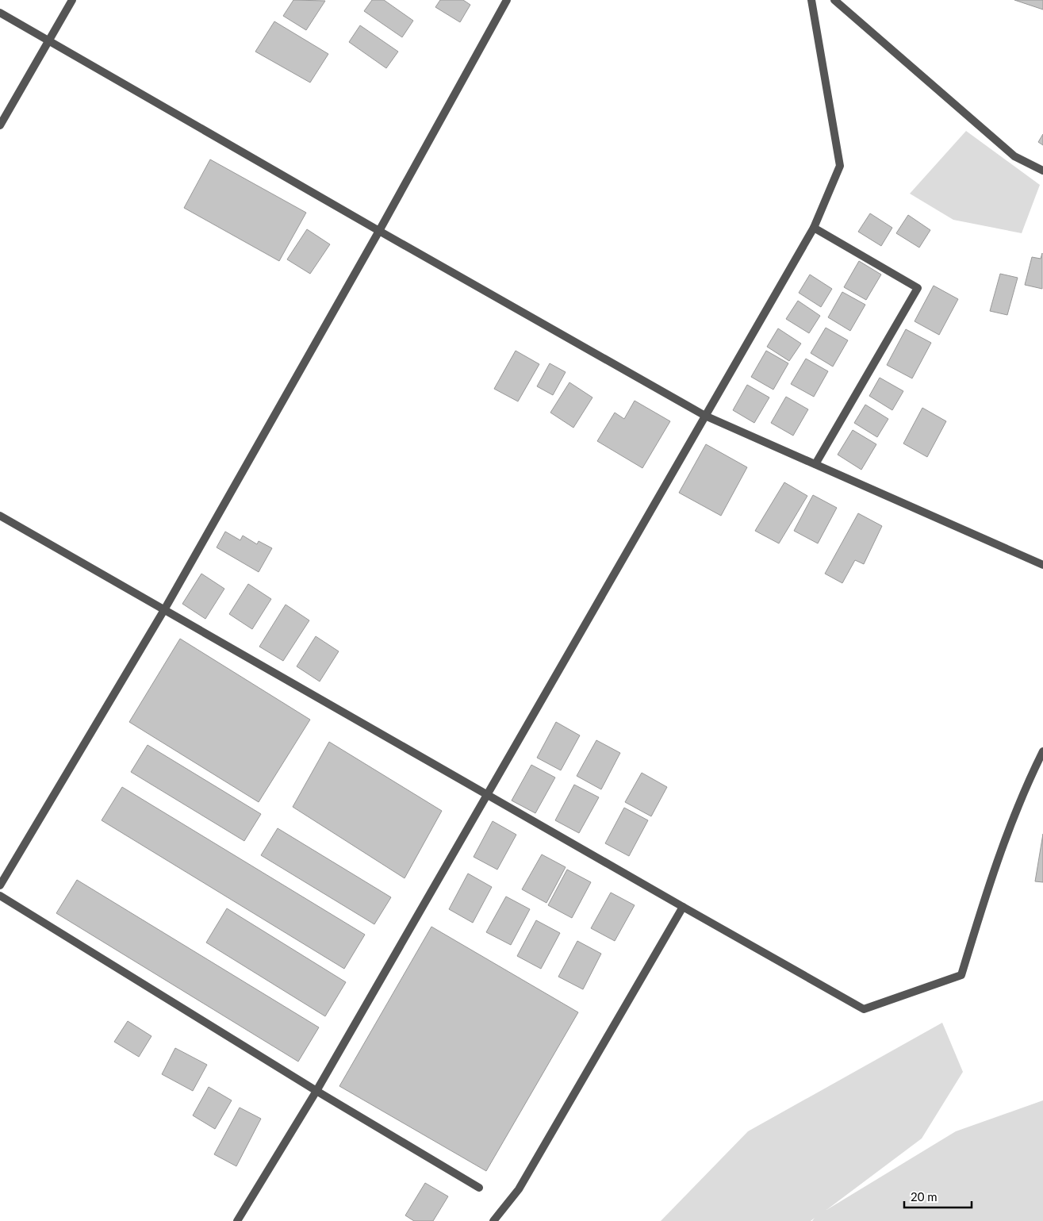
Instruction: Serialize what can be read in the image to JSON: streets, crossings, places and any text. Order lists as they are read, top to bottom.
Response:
{
  "scale_bar": "20 m"
}
